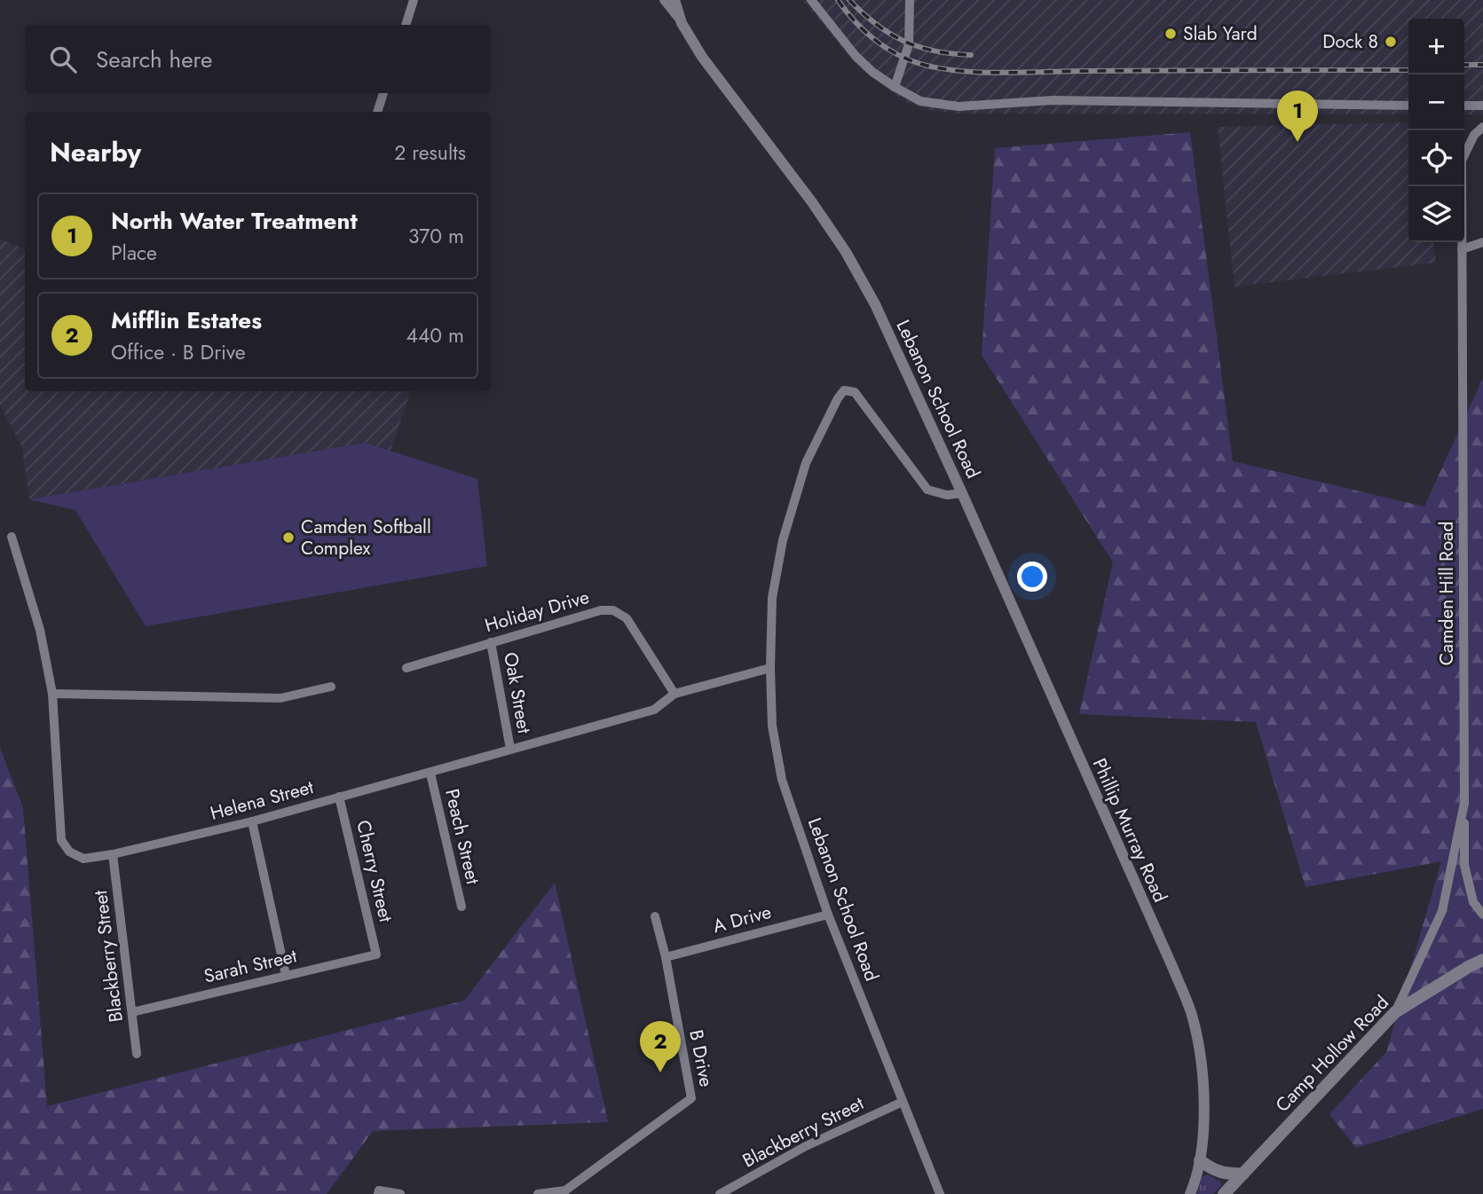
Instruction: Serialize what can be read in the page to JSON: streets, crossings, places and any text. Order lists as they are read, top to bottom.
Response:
{
  "streets": {
    "main road": ["Camp Hollow Road"],
    "street": [
      "Lebanon School Road",
      "Camden Hill Road",
      "Holiday Drive",
      "Oak Street",
      "Helena Street",
      "Phillip Murray Road",
      "Peach Street",
      "Cherry Street",
      "A Drive",
      "Blackberry Street",
      "Sarah Street",
      "B Drive"
    ]
  },
  "crossings": [
    ["Lebanon School Road", "Helena Street"],
    ["Lebanon School Road", "Phillip Murray Road"],
    ["Lebanon School Road", "A Drive"],
    ["Lebanon School Road", "Blackberry Street"],
    ["Camden Hill Road", "Camp Hollow Road"],
    ["Holiday Drive", "Oak Street"],
    ["Holiday Drive", "Helena Street"],
    ["Oak Street", "Helena Street"],
    ["Helena Street", "Peach Street"],
    ["Helena Street", "Cherry Street"],
    ["Helena Street", "Blackberry Street"],
    ["Cherry Street", "Sarah Street"],
    ["A Drive", "B Drive"],
    ["Blackberry Street", "Sarah Street"]
  ],
  "places": ["Slab Yard", "Dock 8", "Camden Softball Complex"],
  "page": {
    "map_buttons": ["+", "−"],
    "search": "Search here",
    "pins": ["1", "2"],
    "heading": ["Nearby", "2 results"],
    "list": [
      {
        "mark": "1",
        "name": "North Water Treatment",
        "note": "Place",
        "value": "370 m"
      },
      {
        "mark": "2",
        "name": "Mifflin Estates",
        "note": "Office · B Drive",
        "value": "440 m"
      }
    ]
  }
}
